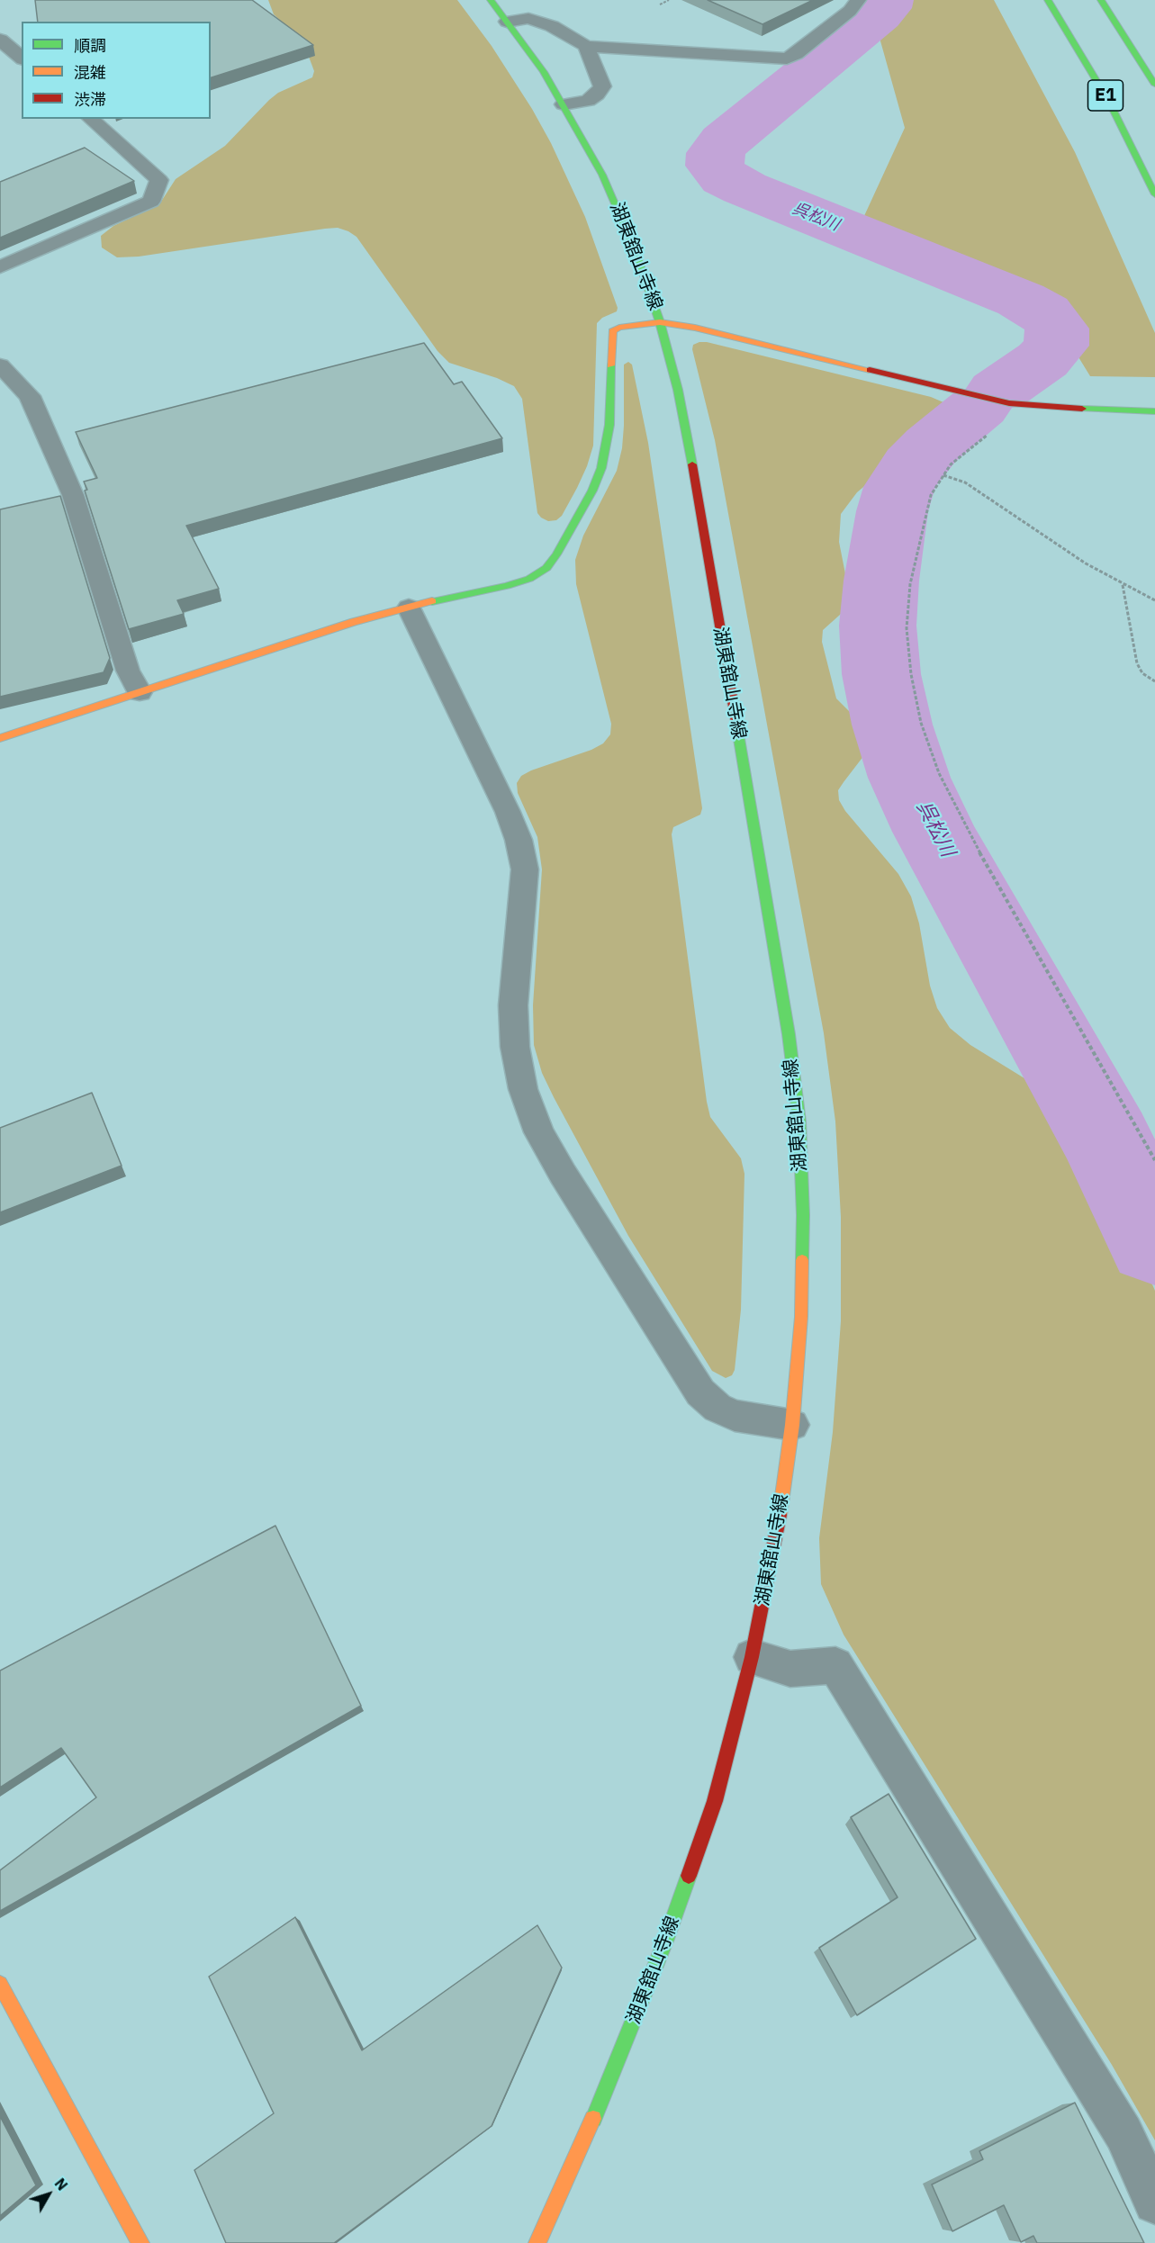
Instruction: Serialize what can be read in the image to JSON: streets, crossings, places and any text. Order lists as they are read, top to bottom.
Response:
{
  "streets": {
    "main road": ["E1", "湖東舘山寺線"]
  },
  "water": ["呉松川"],
  "legend": ["順調", "混雑", "渋滞"],
  "north": "top right"
}
